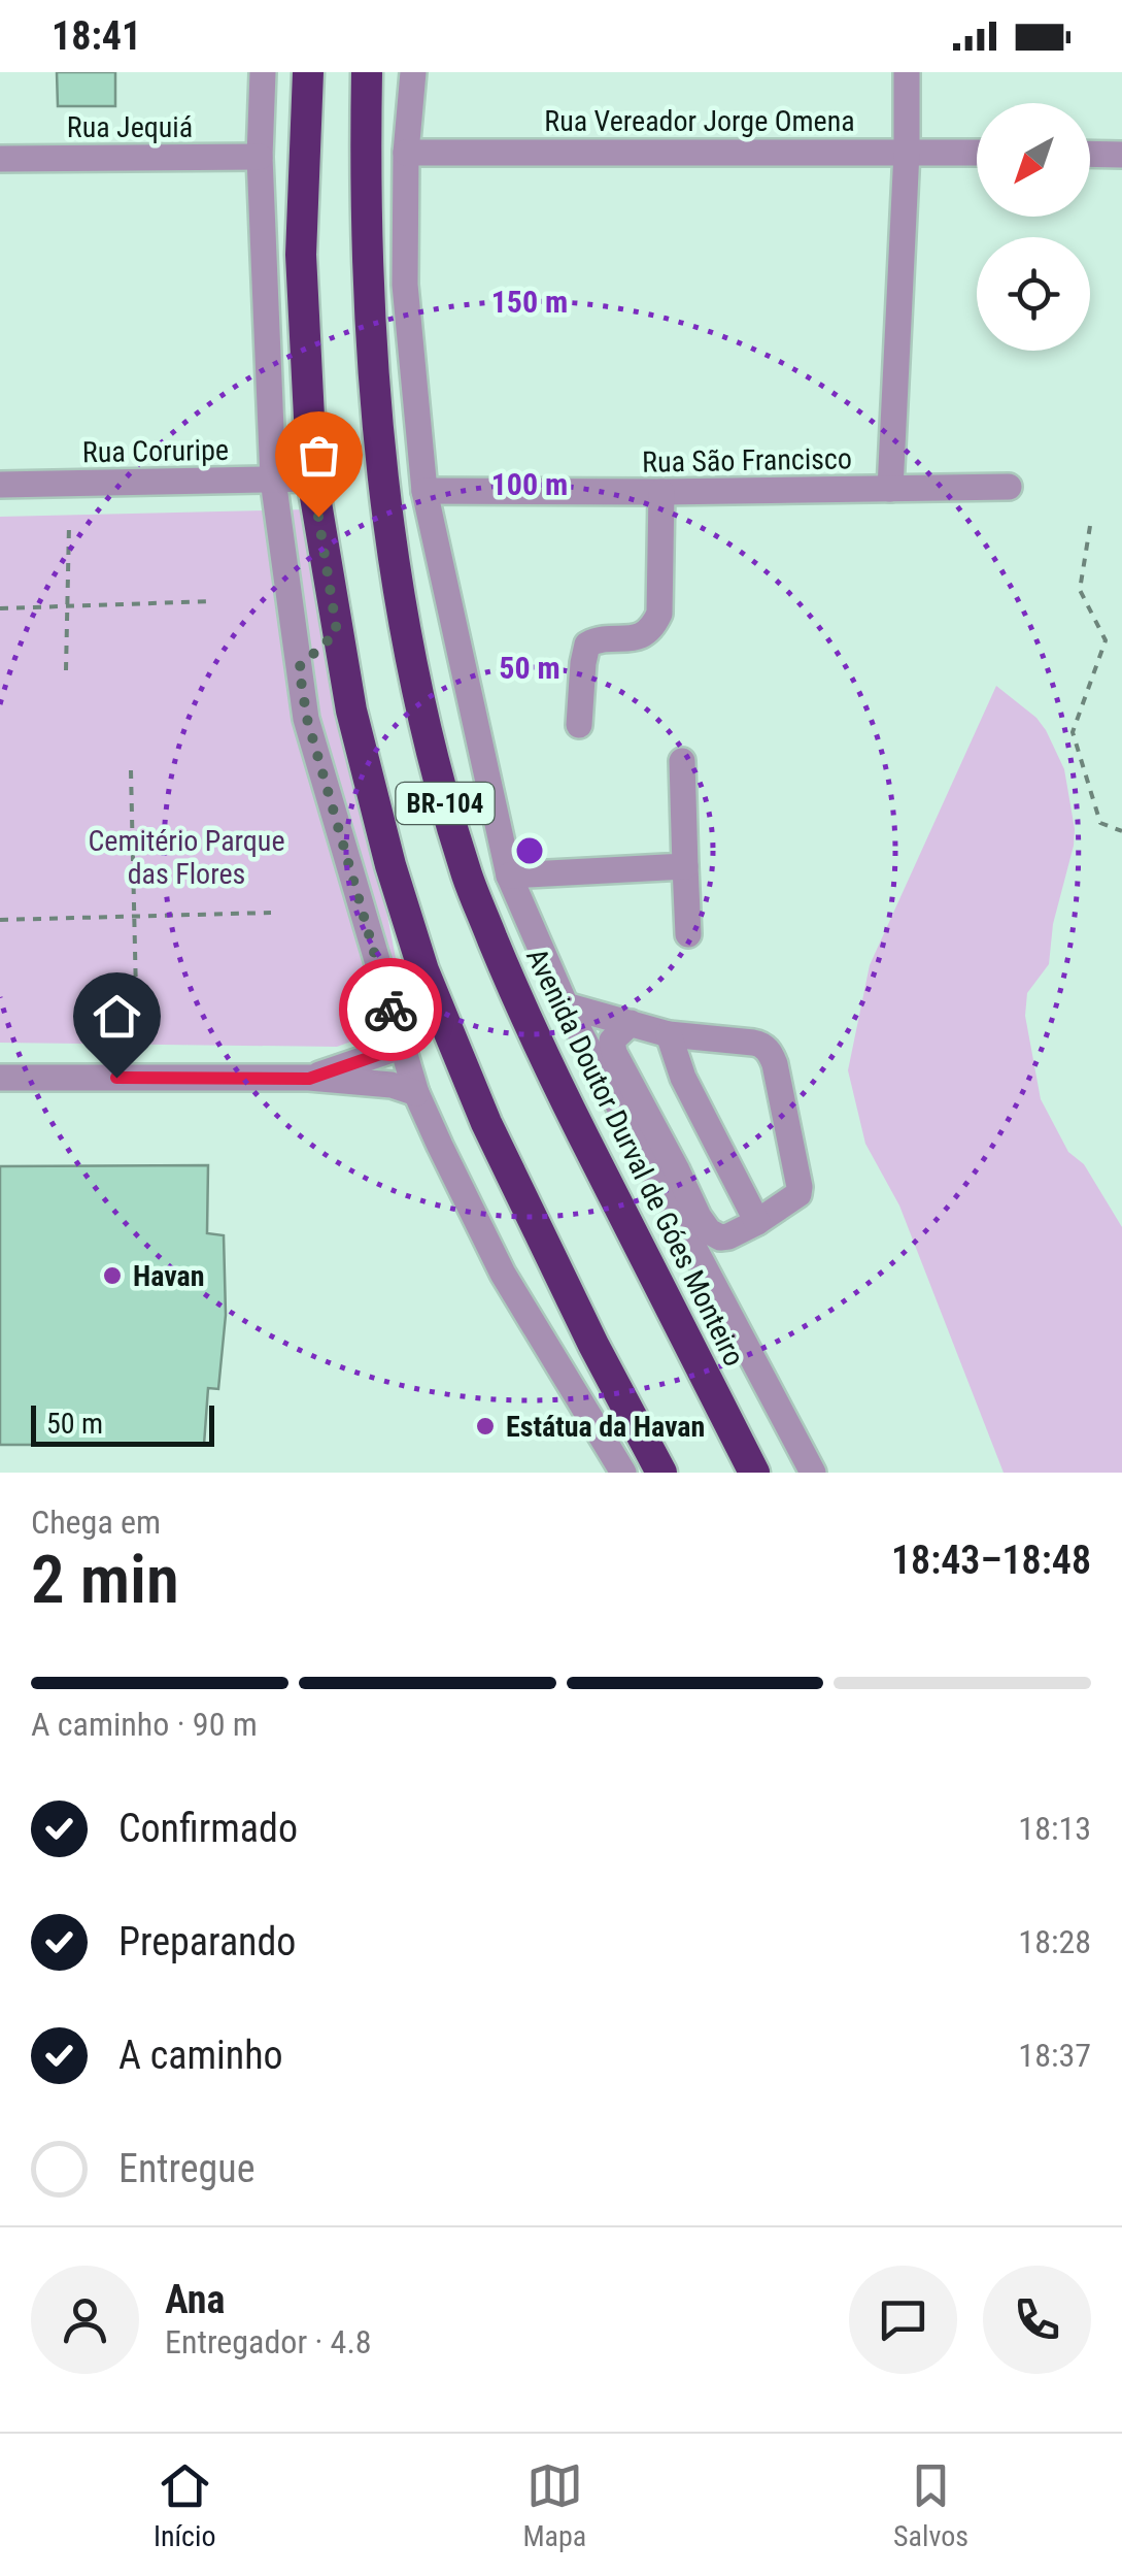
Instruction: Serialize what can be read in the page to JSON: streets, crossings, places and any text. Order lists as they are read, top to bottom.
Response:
{
  "streets": {
    "highway": ["BR-104", "Avenida Doutor Durval de Góes Monteiro"],
    "street": [
      "Rua Vereador Jorge Omena",
      "Rua Jequiá",
      "Rua Coruripe",
      "Rua São Francisco"
    ]
  },
  "crossings": [
    ["Rua Coruripe", "BR-104"]
  ],
  "parks": ["Cemitério Parque das Flores"],
  "places": ["Havan", "Estátua da Havan"],
  "scale_bar": "50 m",
  "north": "bottom left",
  "page": {
    "status": "18:41",
    "scale": "50 m",
    "heading": ["2 min", "Chega em", "18:43–18:48"],
    "panel": ["Ana", "Entregador · 4.8"],
    "bar": "A caminho · 90 m",
    "list": [
      ["Confirmado", "18:13"],
      ["Preparando", "18:28"],
      ["A caminho", "18:37"],
      "Entregue"
    ],
    "tabs": ["Início", "Mapa", "Salvos"]
  },
  "rings": ["150 m", "100 m", "50 m"]
}
